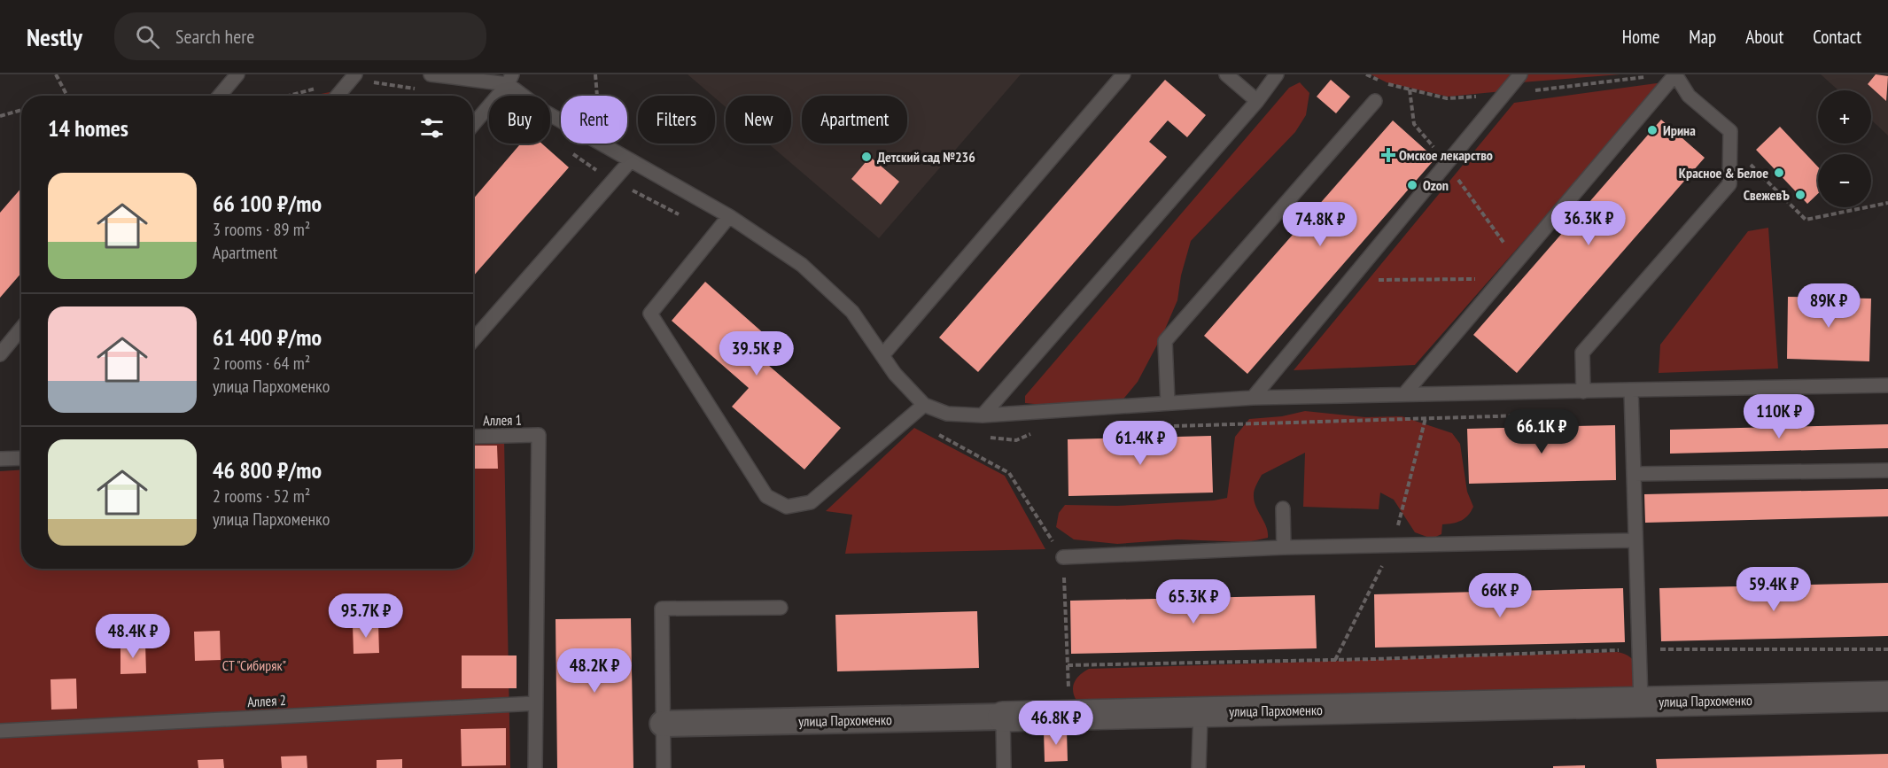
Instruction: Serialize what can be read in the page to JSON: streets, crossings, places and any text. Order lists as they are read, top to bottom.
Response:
{
  "streets": {
    "street": ["улица Пархоменко"],
    "lane": ["Аллея 1", "Аллея 2"]
  },
  "crossings": [
    ["Аллея 1", "Аллея 2"]
  ],
  "parks": ["СТ \"Сибиряк\""],
  "places": {
    "other": [
      "Ирина",
      "Детский сад №236",
      "Красное & Белое",
      "Ozon",
      "СвежевЪ"
    ],
    "health": ["Омское лекарство"]
  },
  "page": {
    "header": "Nestly",
    "search": "Search here",
    "nav": [
      "Home",
      "Map",
      "About",
      "Contact"
    ],
    "map_buttons": ["+", "−"],
    "chip": [
      "Buy",
      "Rent",
      "Filters",
      "New",
      "Apartment"
    ],
    "heading": "14 homes",
    "list": [
      {
        "name": "66 100 ₽/mo",
        "note": "3 rooms · 89 m² · Apartment"
      },
      {
        "name": "61 400 ₽/mo",
        "note": "2 rooms · 64 m² · улица Пархоменко"
      },
      {
        "name": "46 800 ₽/mo",
        "note": "2 rooms · 52 m² · улица Пархоменко"
      }
    ],
    "price": [
      "36.3K ₽",
      "74.8K ₽",
      "89K ₽",
      "39.5K ₽",
      "110K ₽",
      "66.1K ₽",
      "61.4K ₽",
      "59.4K ₽",
      "66K ₽",
      "65.3K ₽",
      "95.7K ₽",
      "48.4K ₽",
      "48.2K ₽",
      "46.8K ₽"
    ]
  }
}
